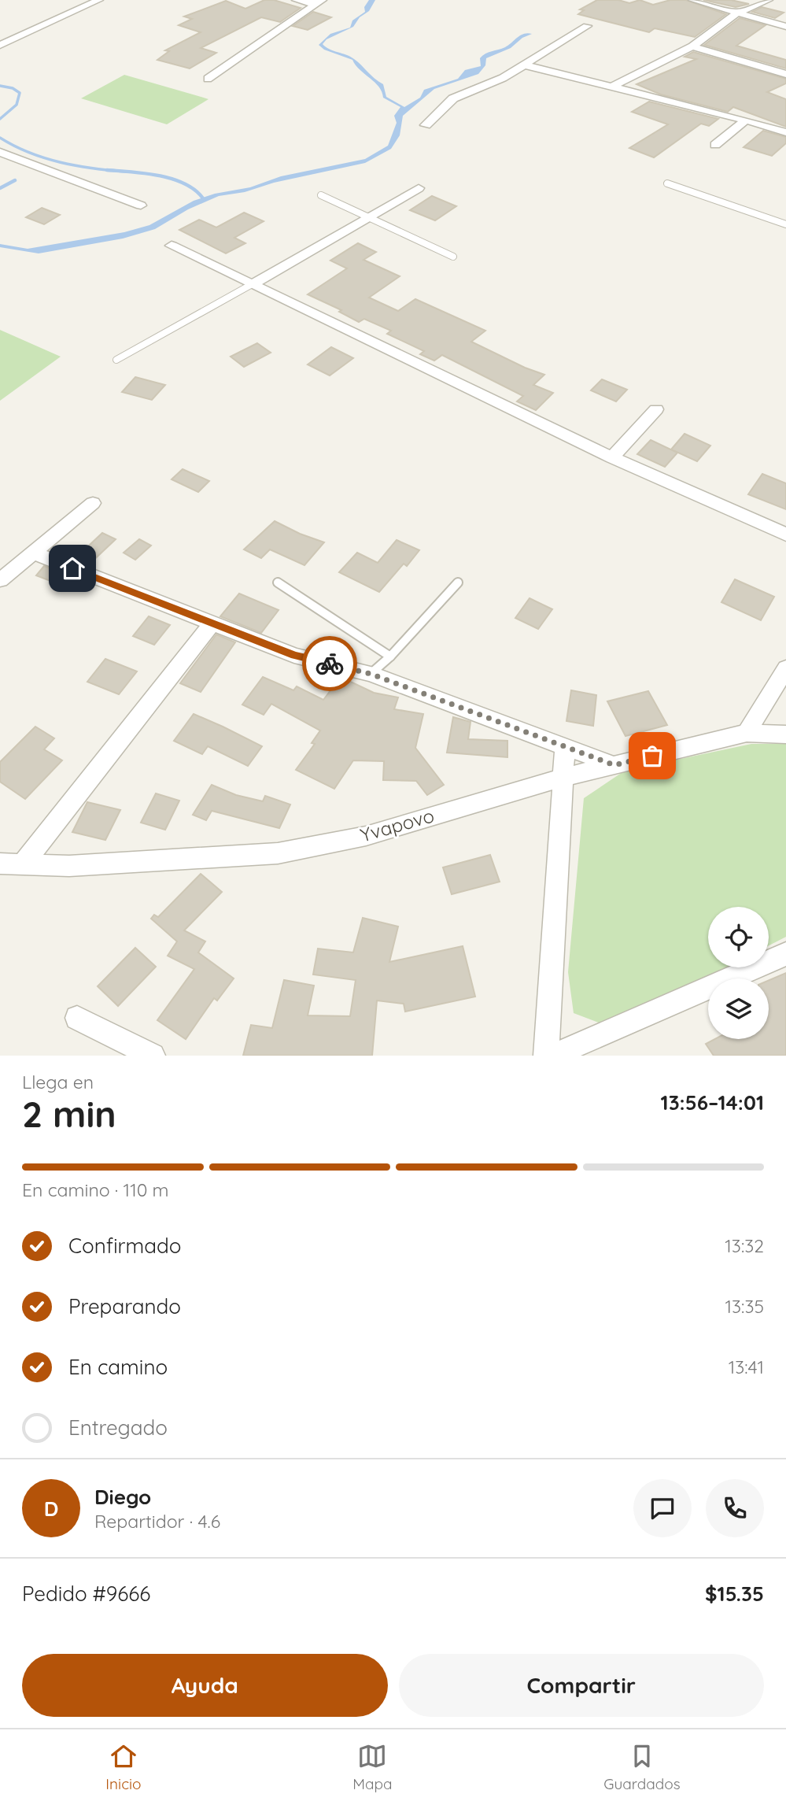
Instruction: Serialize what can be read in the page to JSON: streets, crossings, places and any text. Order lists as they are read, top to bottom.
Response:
{
  "streets": {
    "street": ["Yvapovo"]
  },
  "page": {
    "heading": ["2 min", "Llega en", "13:56–14:01"],
    "panel": [
      "Diego",
      "Repartidor · 4.6",
      "Pedido #9666",
      "$15.35"
    ],
    "bar": "En camino · 110 m",
    "list": [
      ["Confirmado", "13:32"],
      ["Preparando", "13:35"],
      ["En camino", "13:41"],
      "Entregado"
    ],
    "round": "D",
    "buttons": ["Ayuda", "Compartir"],
    "tabs": ["Inicio", "Mapa", "Guardados"]
  }
}
